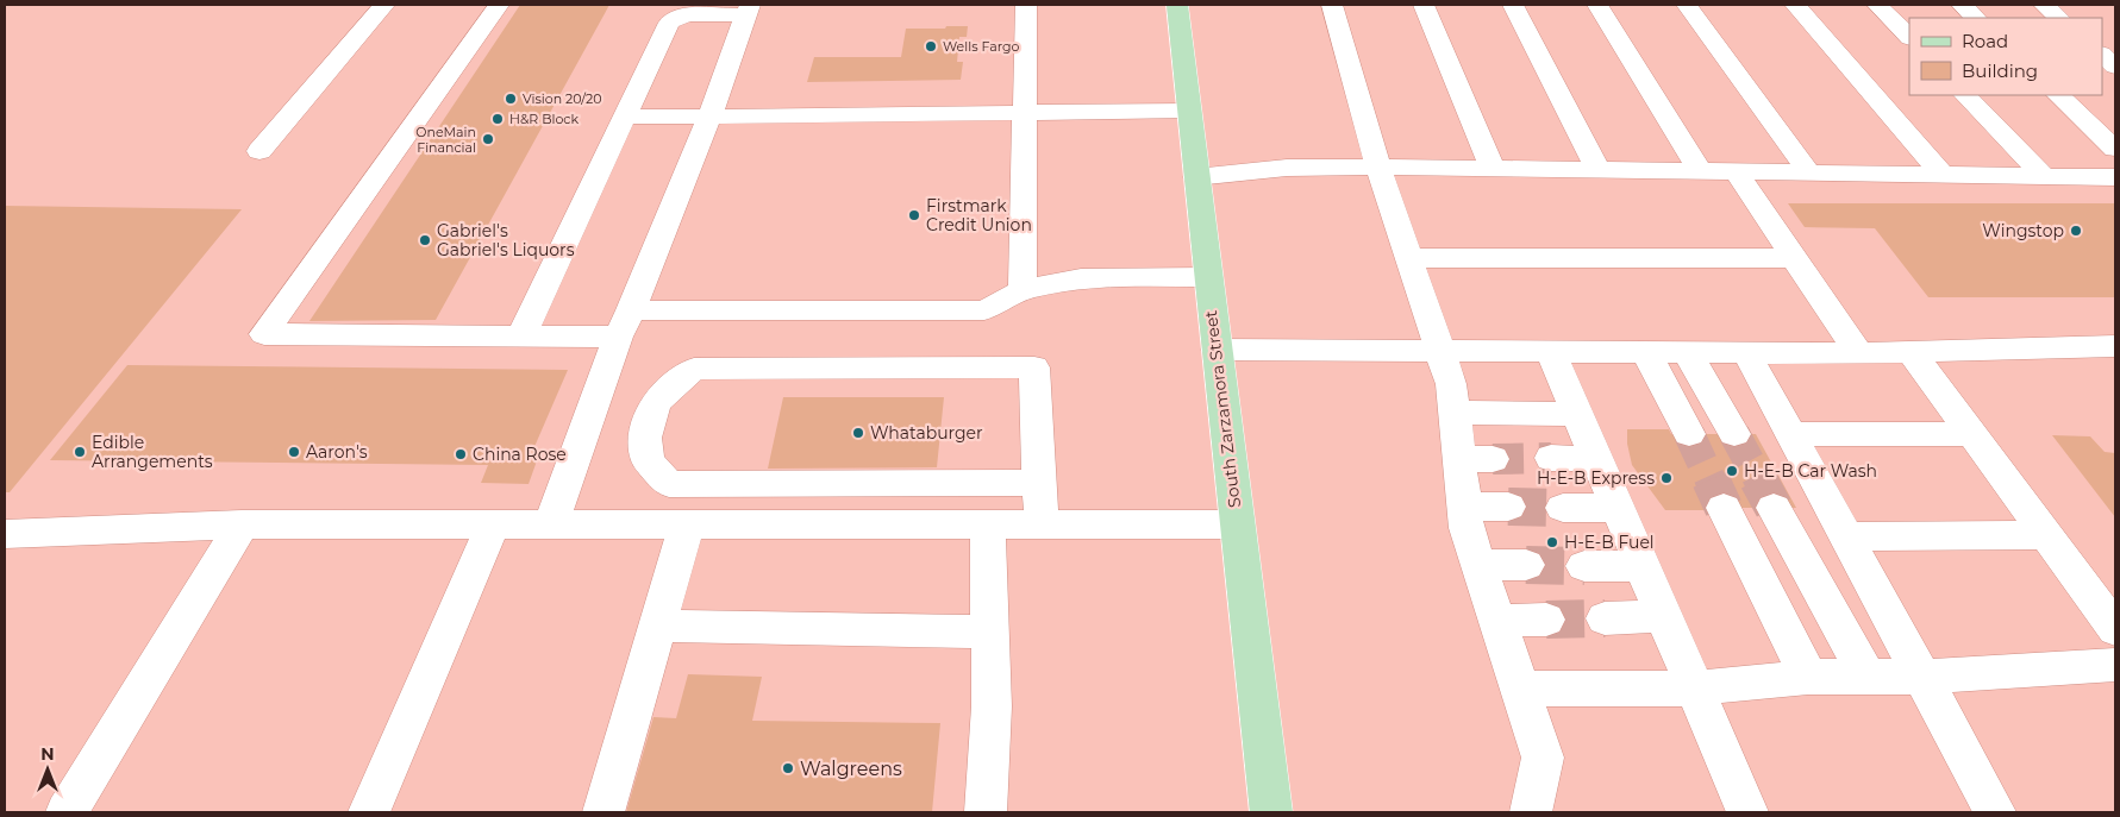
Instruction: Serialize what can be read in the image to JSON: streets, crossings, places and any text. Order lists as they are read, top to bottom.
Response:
{
  "streets": {
    "main road": ["South Zarzamora Street"]
  },
  "places": [
    "Wells Fargo",
    "Vision 20/20",
    "H&R Block",
    "OneMain Financial",
    "Firstmark Credit Union",
    "Wingstop",
    "Gabriel's Gabriel's Liquors",
    "Whataburger",
    "Edible Arrangements",
    "Aaron's",
    "China Rose",
    "H-E-B Car Wash",
    "H-E-B Express",
    "H-E-B Fuel",
    "Walgreens"
  ],
  "legend": ["Road", "Building"],
  "north": "top"
}
